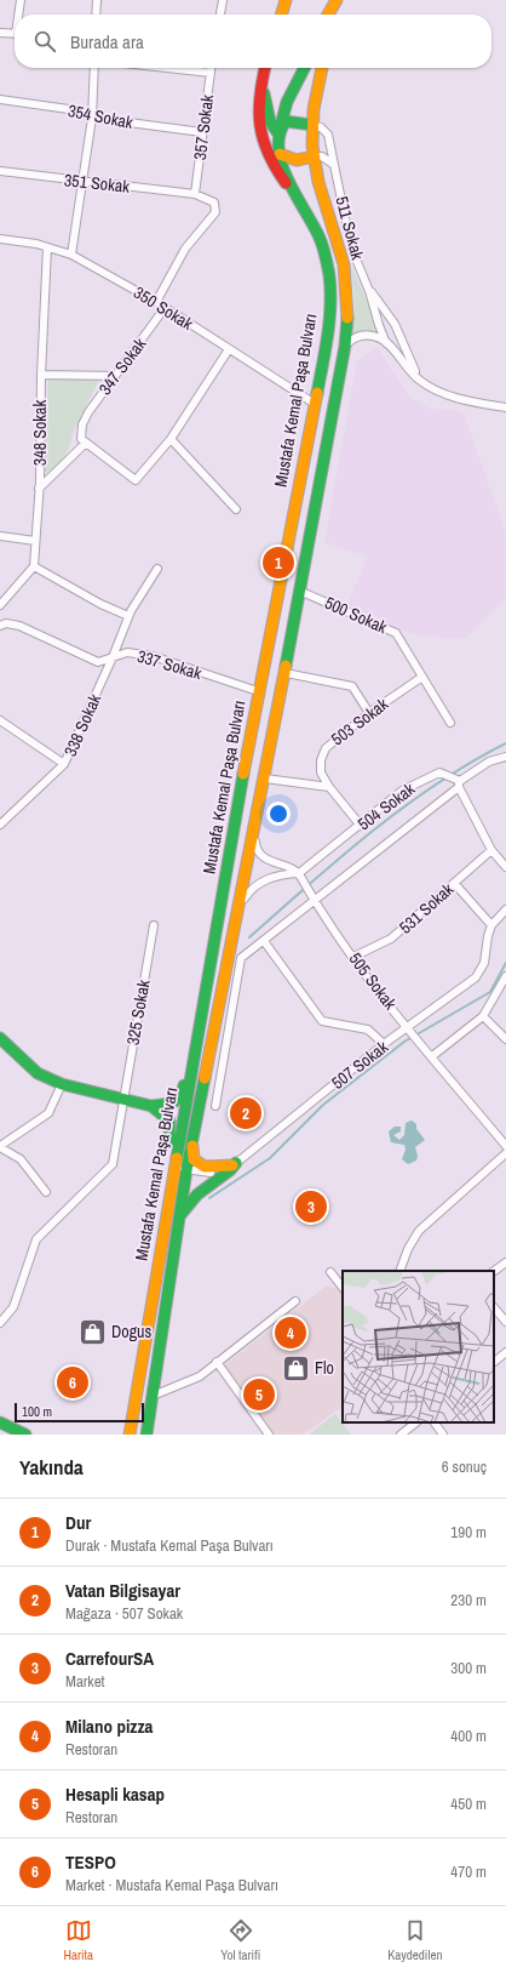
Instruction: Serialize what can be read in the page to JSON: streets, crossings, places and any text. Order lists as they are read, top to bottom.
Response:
{
  "streets": {
    "main road": ["Mustafa Kemal Paşa Bulvarı"],
    "street": [
      "354 Sokak",
      "357 Sokak",
      "351 Sokak",
      "511 Sokak",
      "350 Sokak",
      "347 Sokak",
      "348 Sokak",
      "500 Sokak",
      "337 Sokak",
      "503 Sokak",
      "338 Sokak",
      "504 Sokak",
      "531 Sokak",
      "505 Sokak",
      "325 Sokak",
      "507 Sokak"
    ]
  },
  "crossings": [
    ["354 Sokak", "357 Sokak"],
    ["357 Sokak", "351 Sokak"],
    ["511 Sokak", "Mustafa Kemal Paşa Bulvarı"],
    ["350 Sokak", "347 Sokak"],
    ["350 Sokak", "Mustafa Kemal Paşa Bulvarı"],
    ["350 Sokak", "348 Sokak"],
    ["Mustafa Kemal Paşa Bulvarı", "500 Sokak"],
    ["Mustafa Kemal Paşa Bulvarı", "337 Sokak"],
    ["Mustafa Kemal Paşa Bulvarı", "507 Sokak"],
    ["500 Sokak", "503 Sokak"],
    ["337 Sokak", "338 Sokak"],
    ["503 Sokak", "504 Sokak"],
    ["504 Sokak", "505 Sokak"],
    ["531 Sokak", "505 Sokak"],
    ["505 Sokak", "507 Sokak"]
  ],
  "places": {
    "shop": ["Dogus", "Flo"]
  },
  "scale_bar": "100 m",
  "page": {
    "search": "Burada ara",
    "pins": [
      "1",
      "2",
      "3",
      "4",
      "6",
      "5"
    ],
    "scale": "100 m",
    "heading": ["Yakında", "6 sonuç"],
    "list": [
      {
        "mark": "1",
        "name": "Dur",
        "note": "Durak · Mustafa Kemal Paşa Bulvarı",
        "value": "190 m"
      },
      {
        "mark": "2",
        "name": "Vatan Bilgisayar",
        "note": "Mağaza · 507 Sokak",
        "value": "230 m"
      },
      {
        "mark": "3",
        "name": "CarrefourSA",
        "note": "Market",
        "value": "300 m"
      },
      {
        "mark": "4",
        "name": "Milano pizza",
        "note": "Restoran",
        "value": "400 m"
      },
      {
        "mark": "5",
        "name": "Hesapli kasap",
        "note": "Restoran",
        "value": "450 m"
      },
      {
        "mark": "6",
        "name": "TESPO",
        "note": "Market · Mustafa Kemal Paşa Bulvarı",
        "value": "470 m"
      }
    ],
    "nav": ["Harita", "Yol tarifi", "Kaydedilen"]
  }
}
